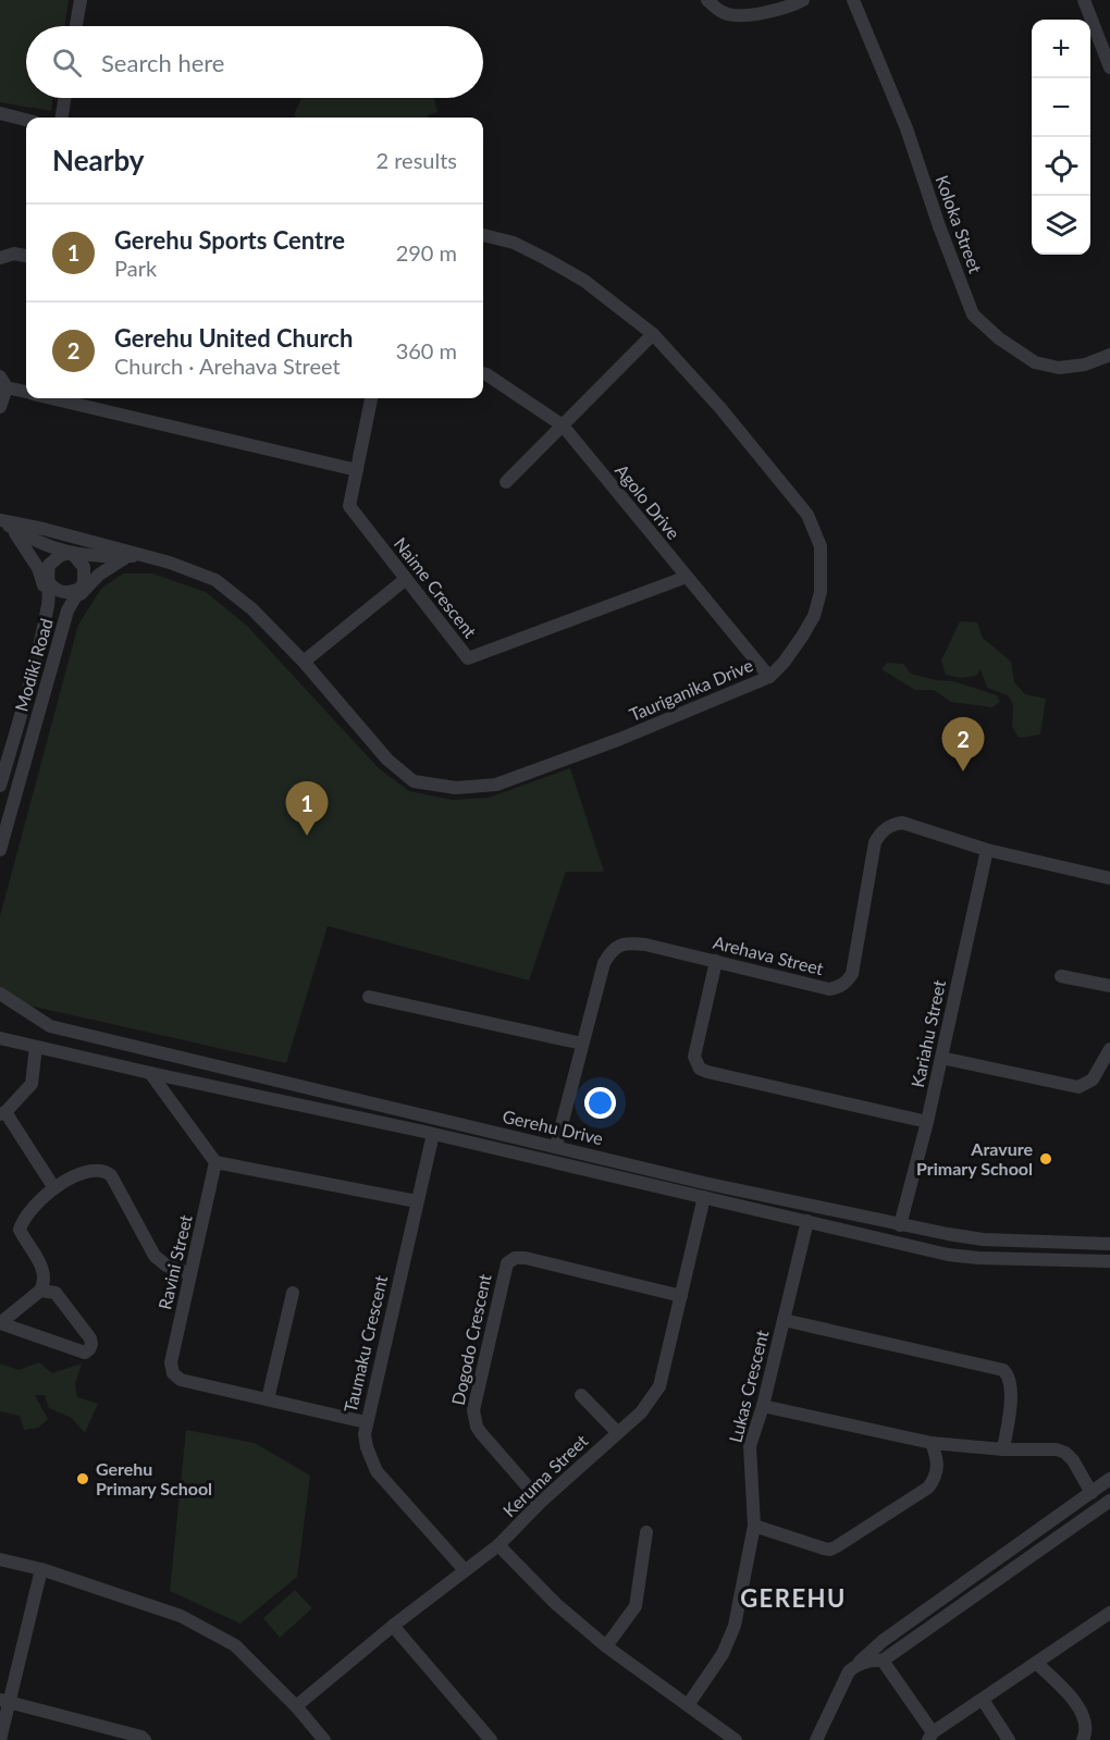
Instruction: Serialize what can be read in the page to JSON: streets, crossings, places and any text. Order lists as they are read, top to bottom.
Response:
{
  "streets": {
    "street": [
      "Koloka Street",
      "Agolo Drive",
      "Naime Crescent",
      "Modiki Road",
      "Tauriganika Drive",
      "Arehava Street",
      "Kariahu Street",
      "Gerehu Drive",
      "Ravini Street",
      "Dogodo Crescent",
      "Taumaku Crescent",
      "Lukas Crescent",
      "Keruma Street"
    ]
  },
  "crossings": [
    ["Agolo Drive", "Naime Crescent"],
    ["Agolo Drive", "Tauriganika Drive"],
    ["Modiki Road", "Tauriganika Drive"],
    ["Arehava Street", "Kariahu Street"],
    ["Arehava Street", "Gerehu Drive"],
    ["Kariahu Street", "Gerehu Drive"],
    ["Gerehu Drive", "Taumaku Crescent"],
    ["Gerehu Drive", "Lukas Crescent"],
    ["Gerehu Drive", "Keruma Street"],
    ["Ravini Street", "Taumaku Crescent"],
    ["Dogodo Crescent", "Keruma Street"],
    ["Taumaku Crescent", "Keruma Street"]
  ],
  "districts": ["GEREHU"],
  "places": ["Aravure Primary School", "Gerehu Primary School"],
  "page": {
    "map_buttons": ["+", "−"],
    "search": "Search here",
    "heading": ["Nearby", "2 results"],
    "list": [
      {
        "mark": "1",
        "name": "Gerehu Sports Centre",
        "note": "Park",
        "value": "290 m"
      },
      {
        "mark": "2",
        "name": "Gerehu United Church",
        "note": "Church · Arehava Street",
        "value": "360 m"
      }
    ],
    "pins": ["2", "1"]
  }
}
